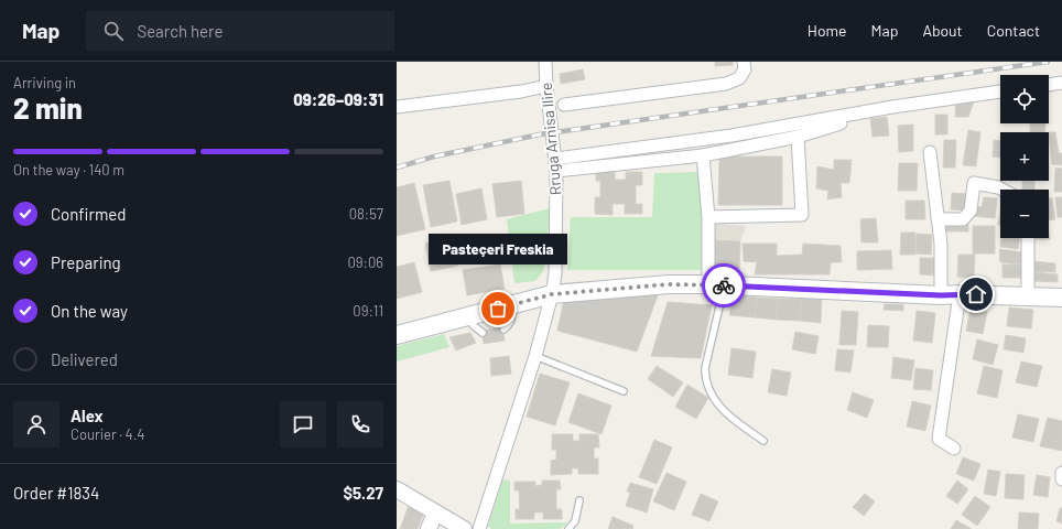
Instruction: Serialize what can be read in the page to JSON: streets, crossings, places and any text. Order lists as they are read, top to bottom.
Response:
{
  "streets": {
    "street": ["Rruga Arnisa Ilire"]
  },
  "places": ["Pasteçeri Freskia"],
  "page": {
    "header": "Map",
    "search": "Search here",
    "nav": [
      "Home",
      "Map",
      "About",
      "Contact"
    ],
    "heading": ["2 min", "Arriving in", "09:26–09:31"],
    "panel": [
      "Alex",
      "Courier · 4.4",
      "Order #1834",
      "$5.27"
    ],
    "map_buttons": ["+", "−"],
    "bar": "On the way · 140 m",
    "list": [
      ["Confirmed", "08:57"],
      ["Preparing", "09:06"],
      ["On the way", "09:11"],
      "Delivered"
    ],
    "bubble": "Pasteçeri Freskia"
  }
}
